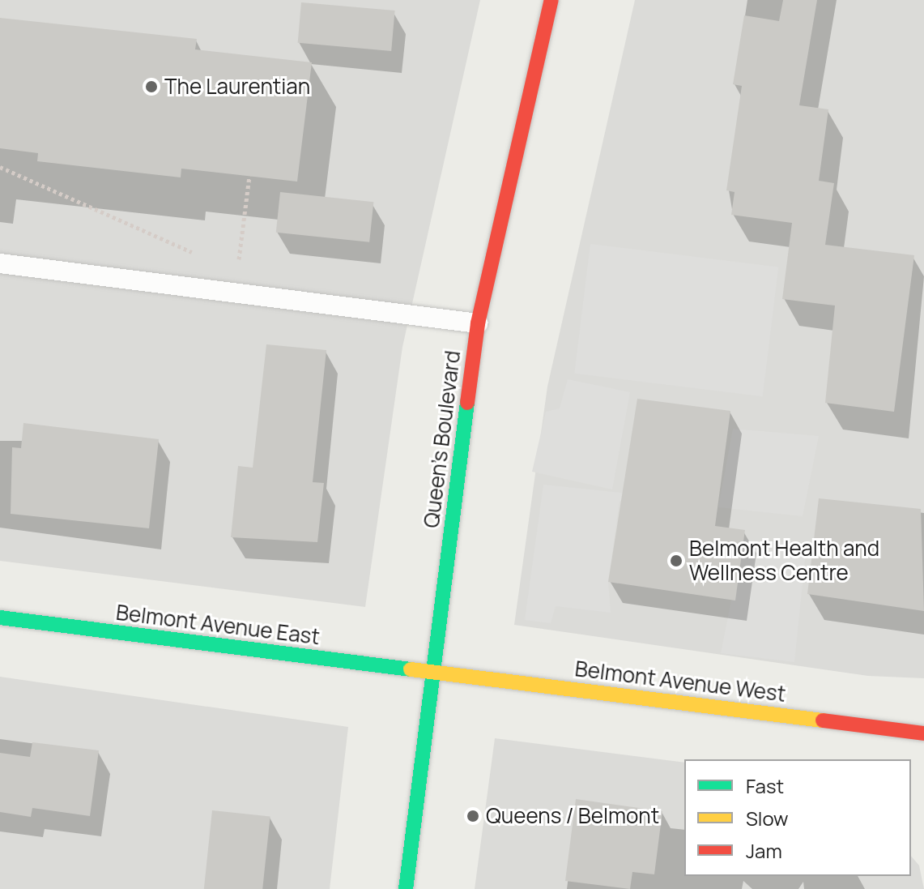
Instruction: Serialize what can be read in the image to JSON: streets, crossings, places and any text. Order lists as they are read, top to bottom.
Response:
{
  "streets": {
    "street": ["Queen's Boulevard", "Belmont Avenue East", "Belmont Avenue West"]
  },
  "crossings": [
    ["Queen's Boulevard", "Belmont Avenue East"],
    ["Queen's Boulevard", "Belmont Avenue West"],
    ["Belmont Avenue East", "Belmont Avenue West"]
  ],
  "places": ["The Laurentian", "Belmont Health and Wellness Centre", "Queens / Belmont"],
  "legend": ["Fast", "Slow", "Jam"]
}
